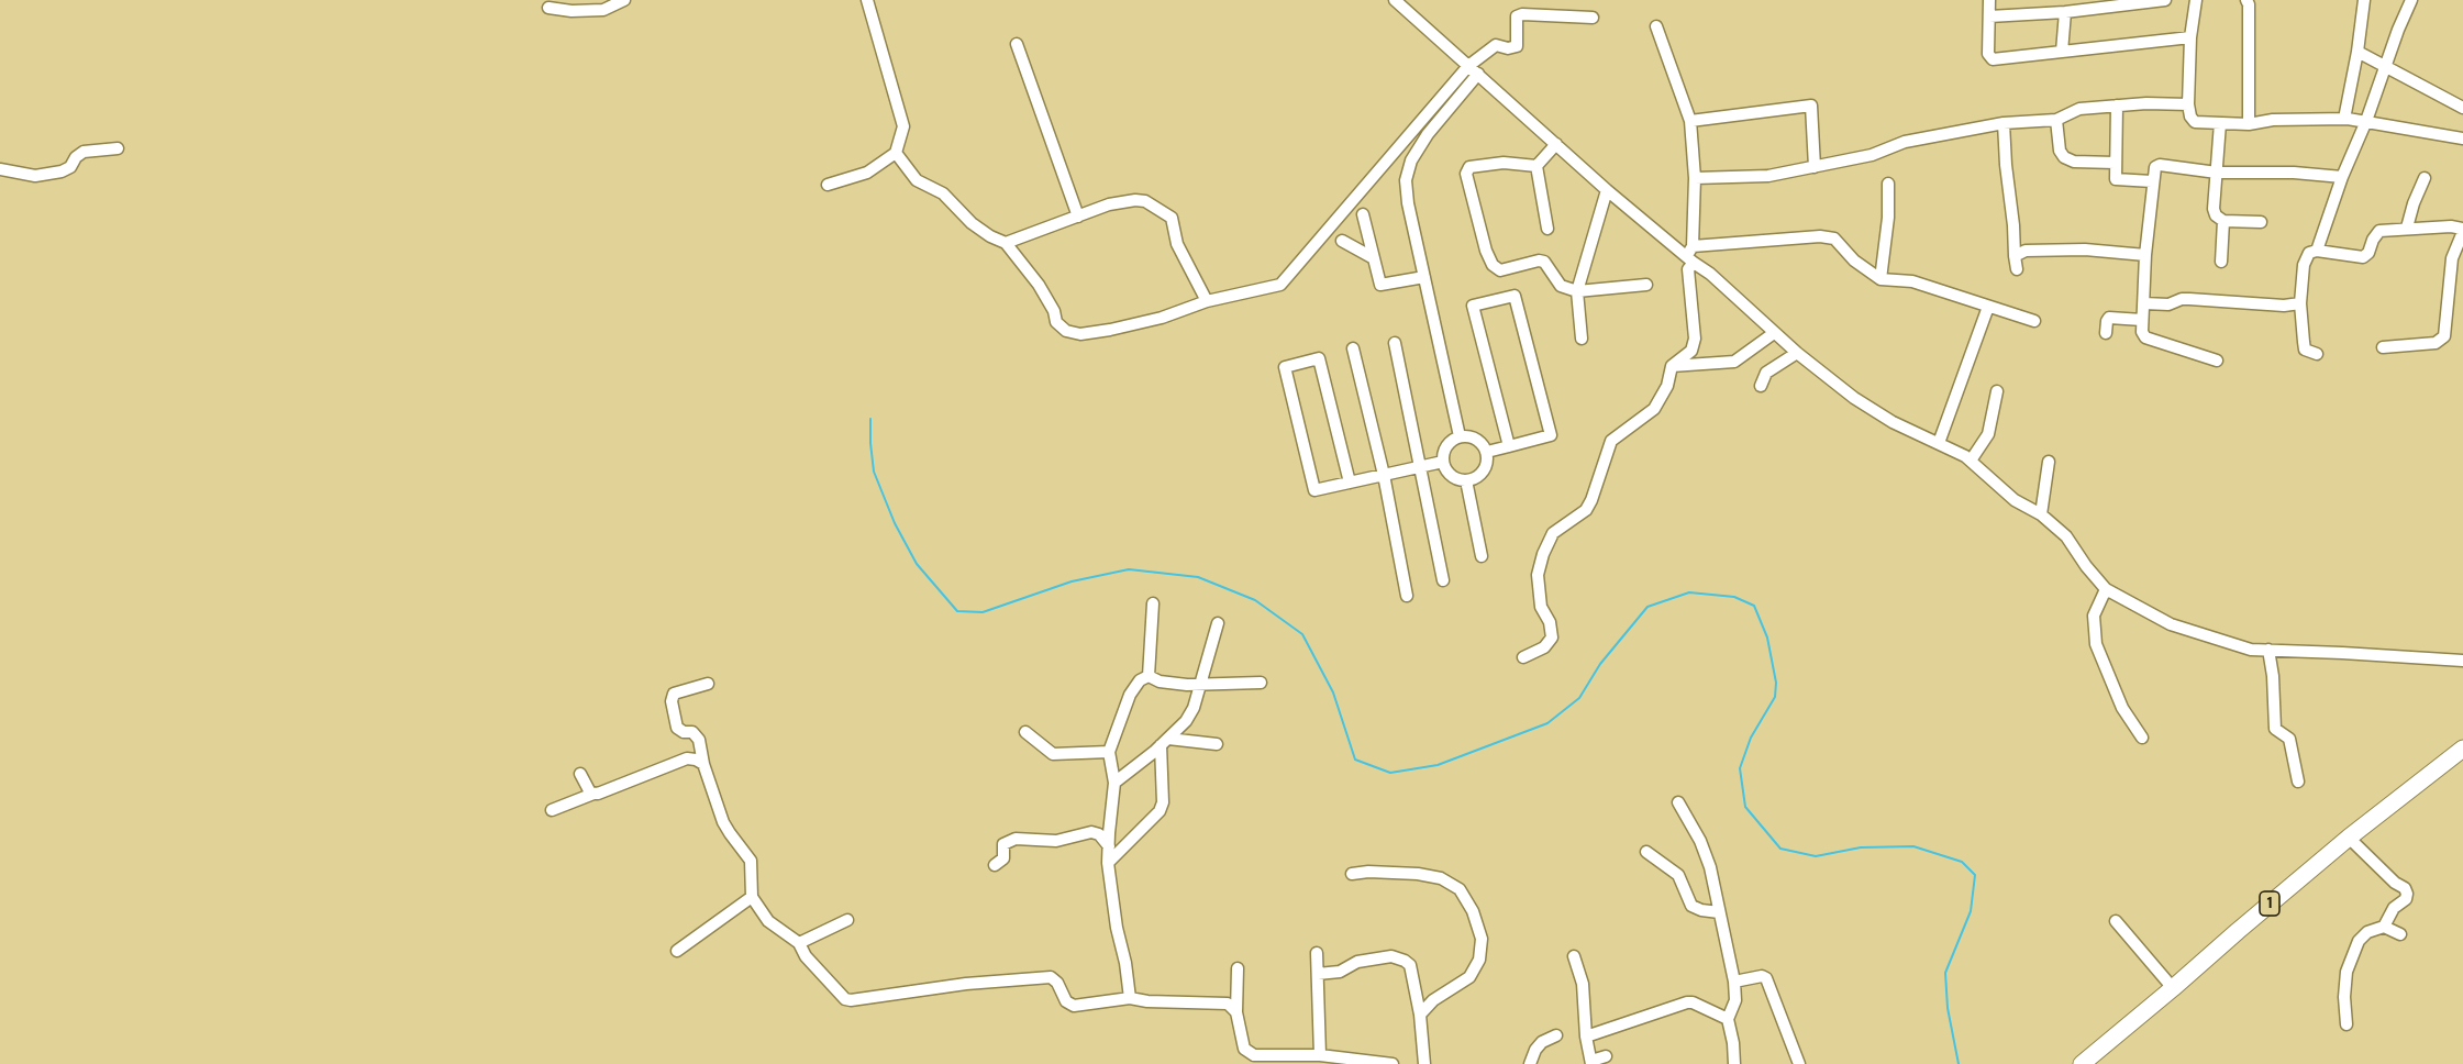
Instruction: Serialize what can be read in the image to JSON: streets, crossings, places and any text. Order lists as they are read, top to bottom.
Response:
{
  "streets": {
    "highway": ["1"]
  }
}
